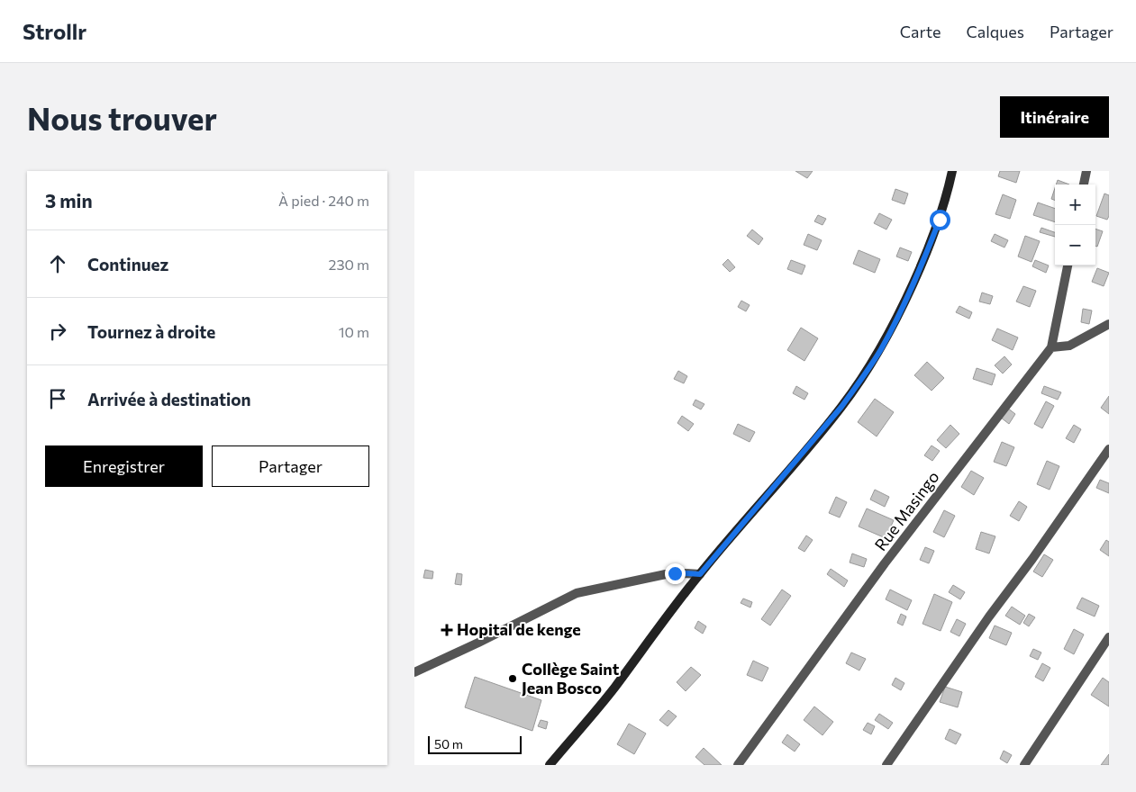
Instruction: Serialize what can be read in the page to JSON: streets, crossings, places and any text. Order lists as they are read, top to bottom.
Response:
{
  "streets": {
    "street": ["Rue Masingo"]
  },
  "places": {
    "health": ["Hopital de kenge"],
    "other": ["Collège Saint Jean Bosco"]
  },
  "scale_bar": "50 m",
  "page": {
    "header": "Strollr",
    "nav": ["Carte", "Calques", "Partager"],
    "buttons": [
      "Itinéraire",
      ["Enregistrer", "Partager"]
    ],
    "title": "Nous trouver",
    "heading": ["3 min", "À pied · 240 m"],
    "map_buttons": ["+", "−"],
    "list": [
      ["Continuez", "230 m"],
      ["Tournez à droite", "10 m"],
      "Arrivée à destination"
    ],
    "scale": "50 m"
  }
}
